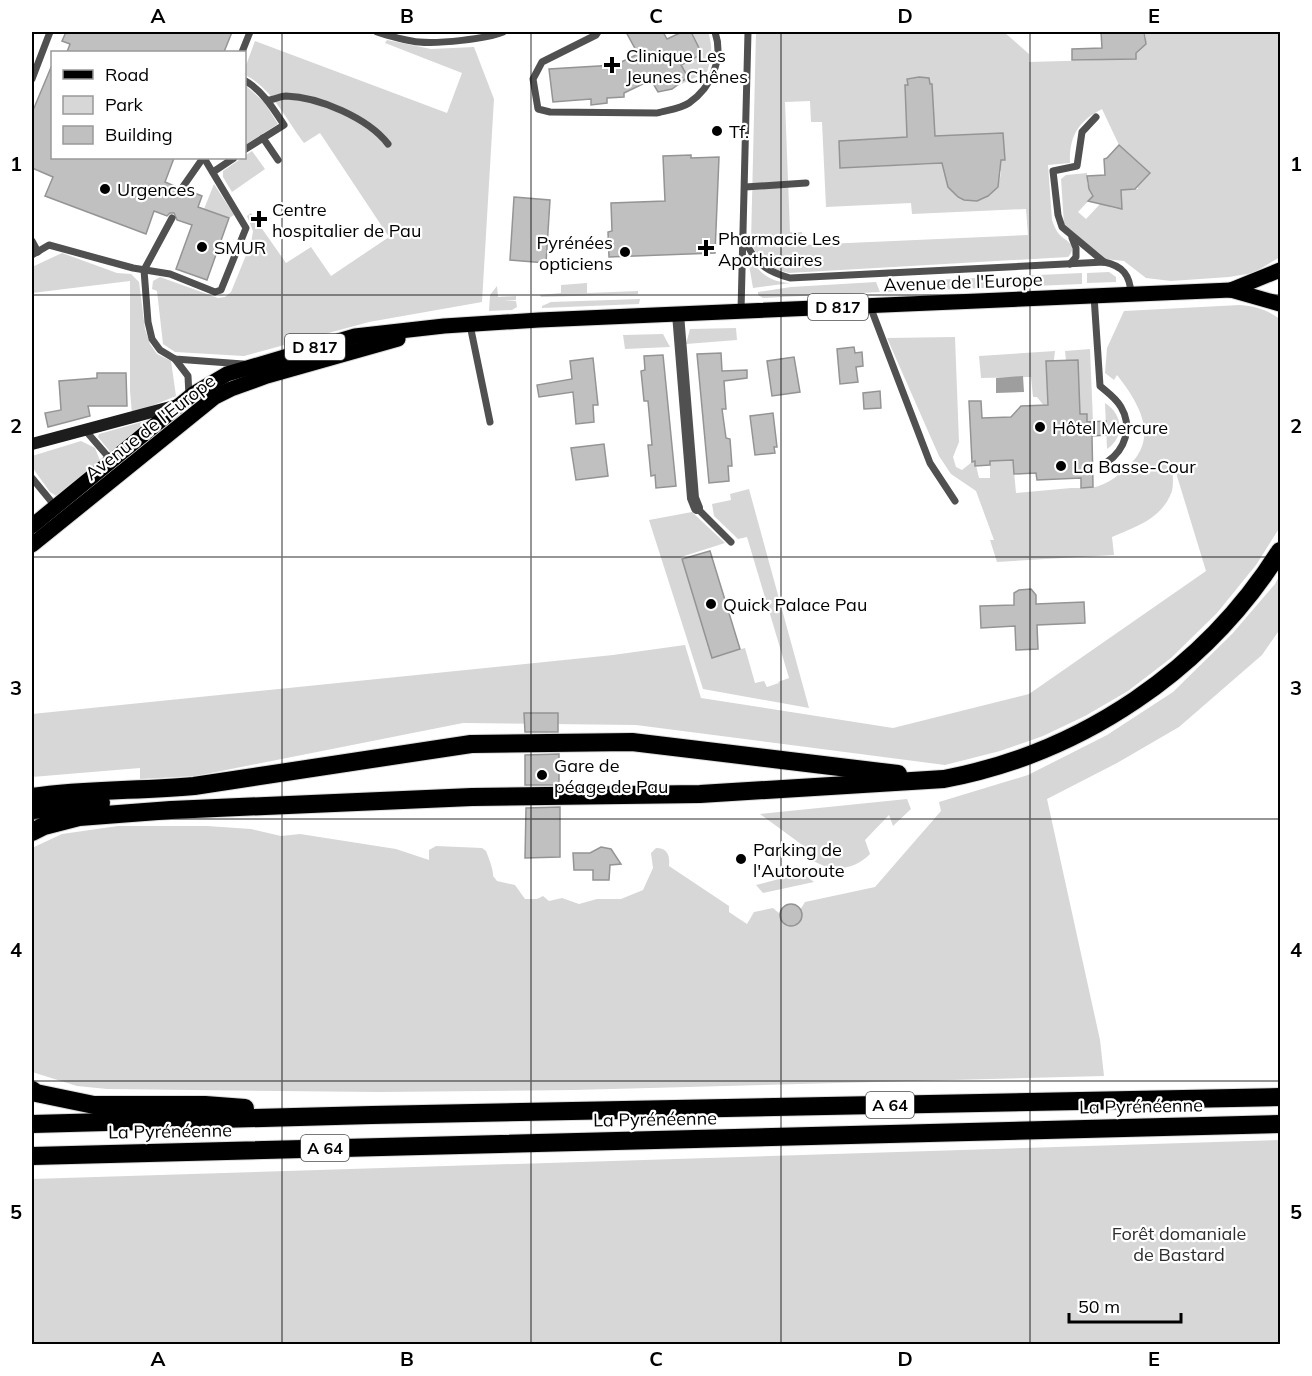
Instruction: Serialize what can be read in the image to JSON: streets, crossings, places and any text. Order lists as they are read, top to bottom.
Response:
{
  "streets": {
    "highway": ["A 64", "La Pyrénéenne"],
    "main road": ["Avenue de l'Europe", "D 817"]
  },
  "parks": ["Forêt domaniale de Bastard"],
  "places": {
    "health": ["Clinique Les Jeunes Chênes", "Centre hospitalier de Pau", "Pharmacie Les Apothicaires"],
    "other": [
      "Tf.",
      "Urgences",
      "SMUR",
      "Pyrénées opticiens",
      "Hôtel Mercure",
      "La Basse-Cour",
      "Quick Palace Pau",
      "Gare de péage de Pau",
      "Parking de l'Autoroute"
    ]
  },
  "legend": ["Road", "Park", "Building"],
  "scale_bar": "50 m",
  "grid": {
    "columns": [
      "A",
      "B",
      "C",
      "D",
      "E"
    ],
    "rows": [
      "1",
      "2",
      "3",
      "4",
      "5"
    ]
  }
}
